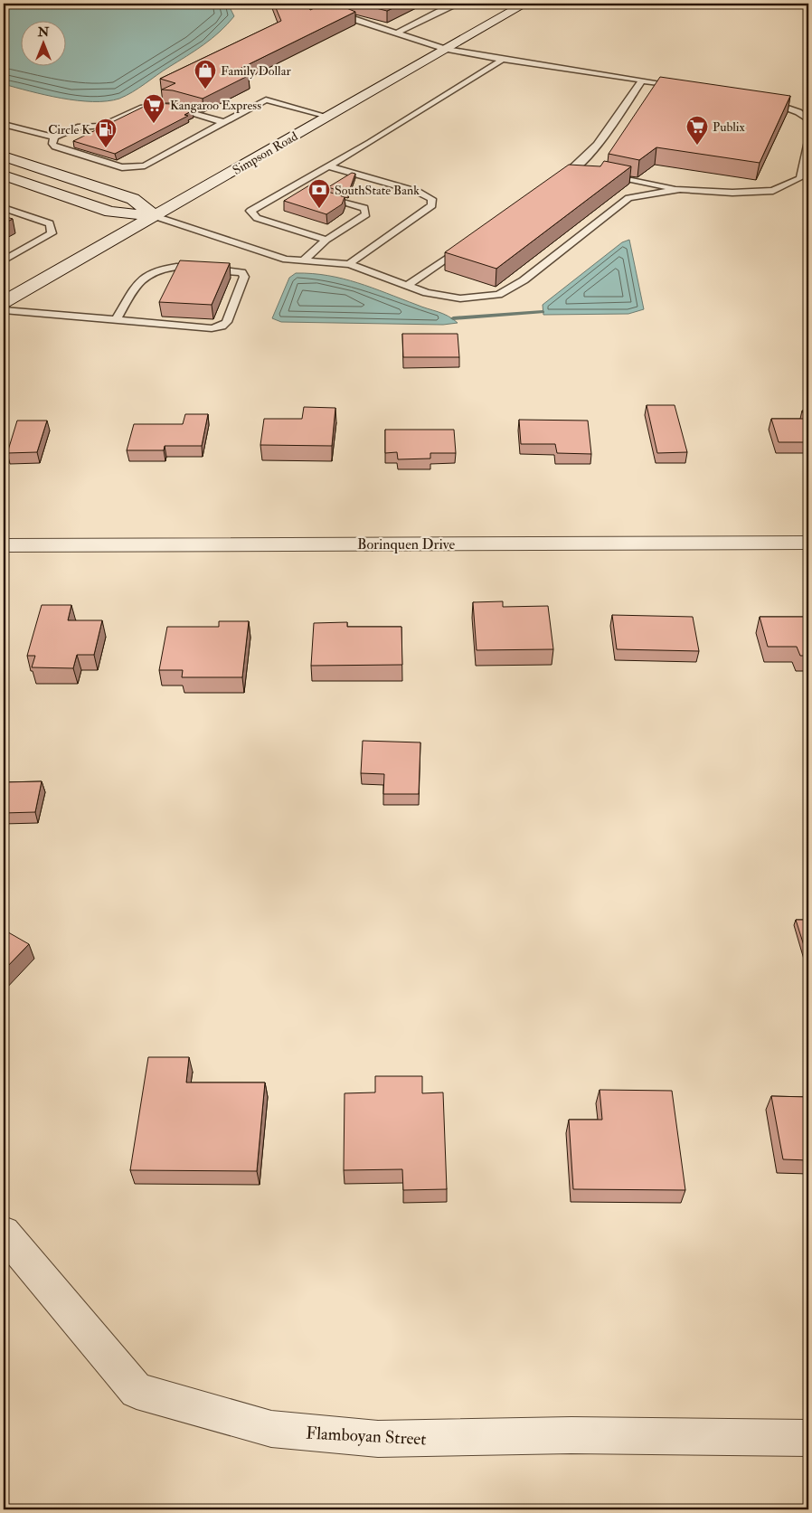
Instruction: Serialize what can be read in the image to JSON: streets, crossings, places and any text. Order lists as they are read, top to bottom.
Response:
{
  "streets": {
    "main road": ["Simpson Road", "Borinquen Drive", "Flamboyan Street"]
  },
  "places": {
    "shop": ["Family Dollar"],
    "supermarket": ["Kangaroo Express", "Publix"],
    "fuel station": ["Circle K"],
    "bank": ["SouthState Bank"]
  },
  "north": "top"
}
